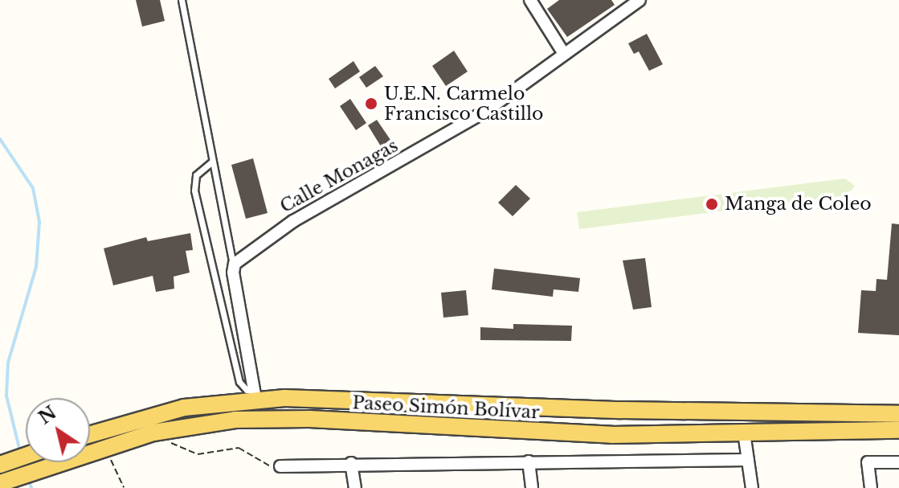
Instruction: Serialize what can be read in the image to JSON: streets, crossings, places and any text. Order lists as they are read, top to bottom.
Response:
{
  "streets": {
    "main road": ["Paseo Simón Bolívar"],
    "street": ["Calle Monagas"]
  },
  "places": ["U.E.N. Carmelo Francisco Castillo", "Manga de Coleo"],
  "north": "top left"
}
